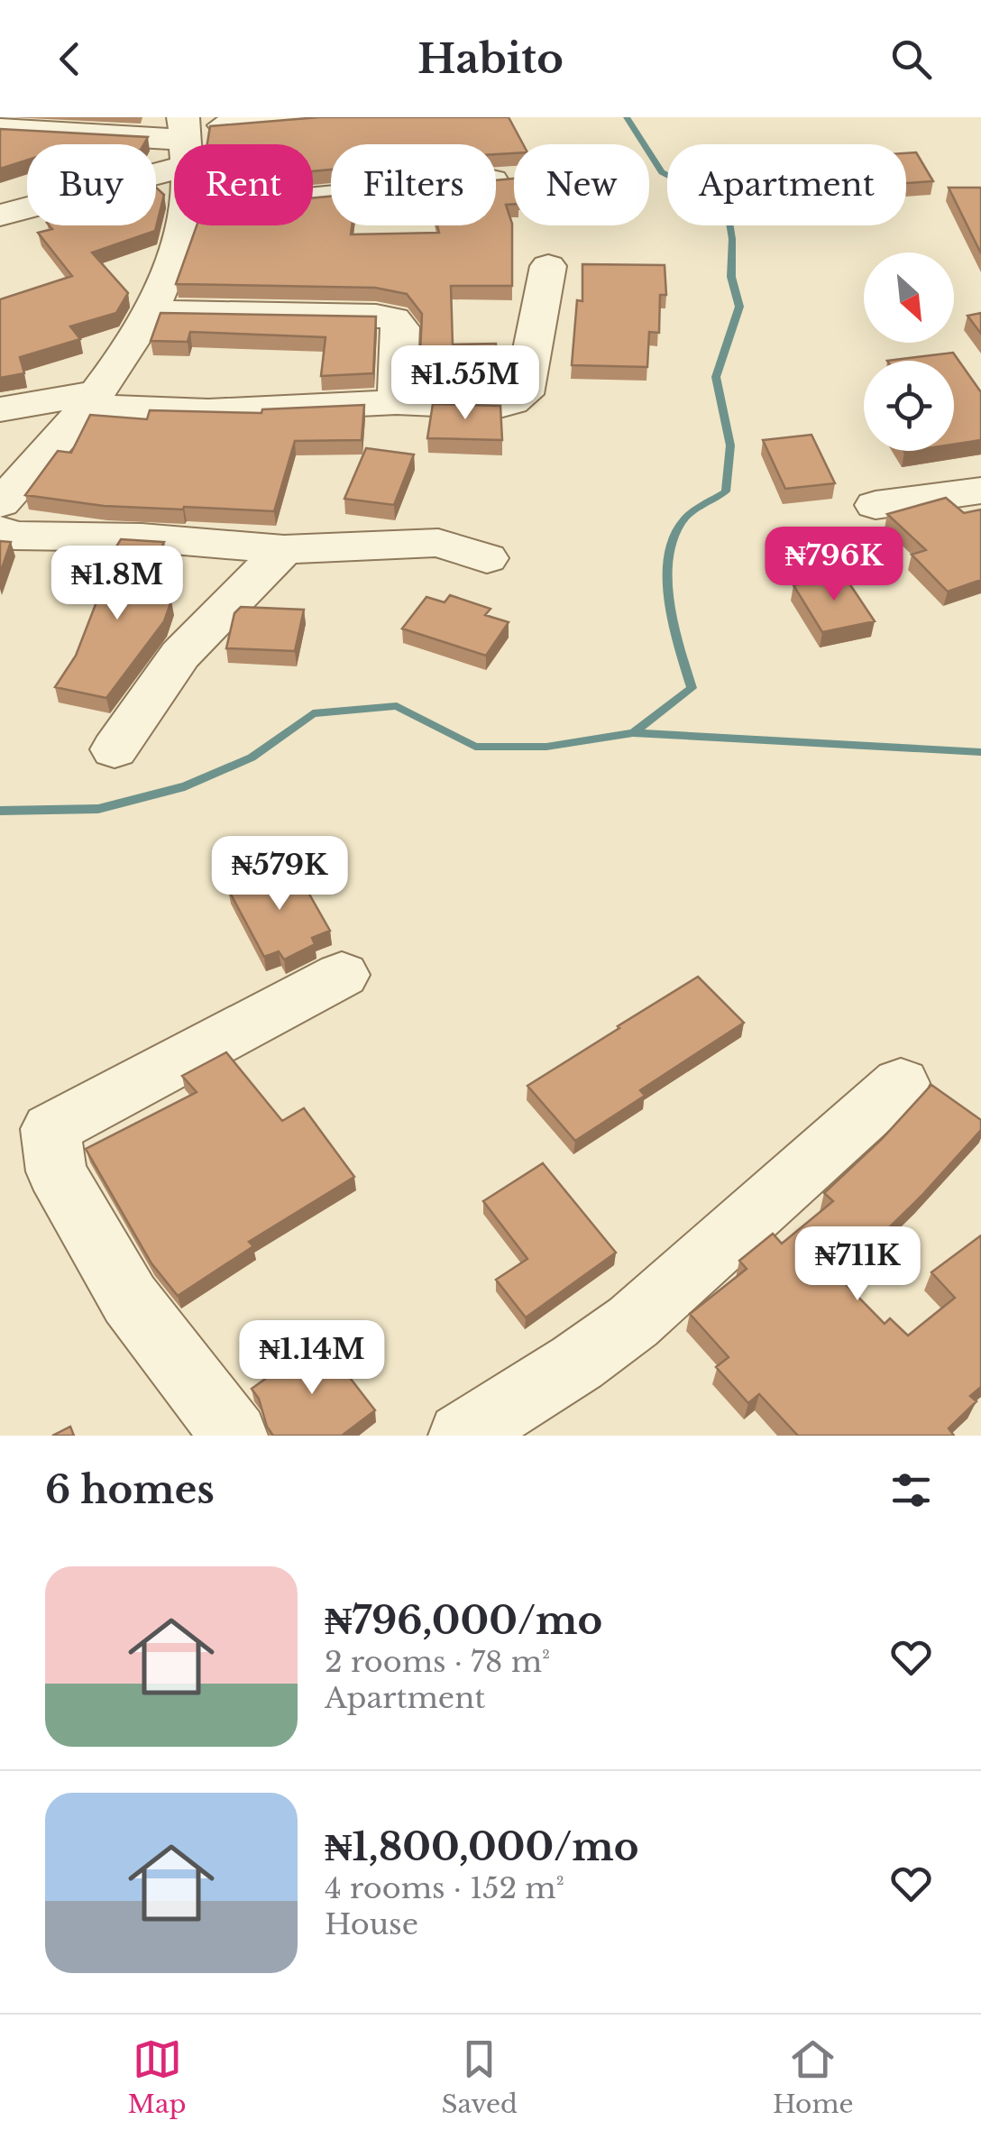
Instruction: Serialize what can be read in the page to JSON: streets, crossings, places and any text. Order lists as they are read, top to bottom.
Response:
{
  "north": "bottom right",
  "page": {
    "header": "Habito",
    "chip": [
      "Buy",
      "Rent",
      "Filters",
      "New",
      "Apartment"
    ],
    "price": [
      "₦1.55M",
      "₦796K",
      "₦1.8M",
      "₦579K",
      "₦711K",
      "₦1.14M"
    ],
    "heading": "6 homes",
    "list": [
      {
        "name": "₦796,000/mo",
        "note": "2 rooms · 78 m² · Apartment"
      },
      {
        "name": "₦1,800,000/mo",
        "note": "4 rooms · 152 m² · House"
      }
    ],
    "tabs": ["Map", "Saved", "Home"]
  }
}
